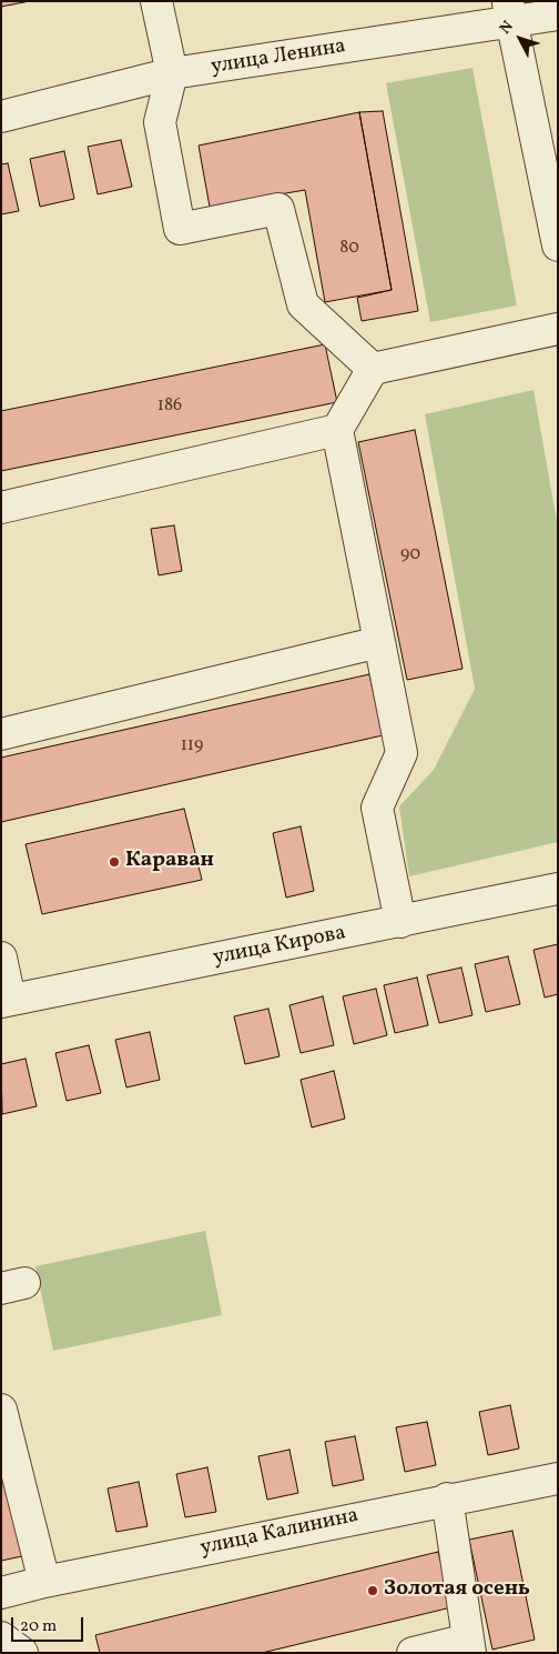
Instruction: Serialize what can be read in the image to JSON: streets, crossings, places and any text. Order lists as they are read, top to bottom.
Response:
{
  "streets": {
    "street": ["улица Ленина", "улица Кирова", "улица Калинина"]
  },
  "places": ["Караван", "Золотая осень"],
  "house_numbers": [
    "80",
    "186",
    "90",
    "119"
  ],
  "scale_bar": "20 m",
  "north": "top left"
}
